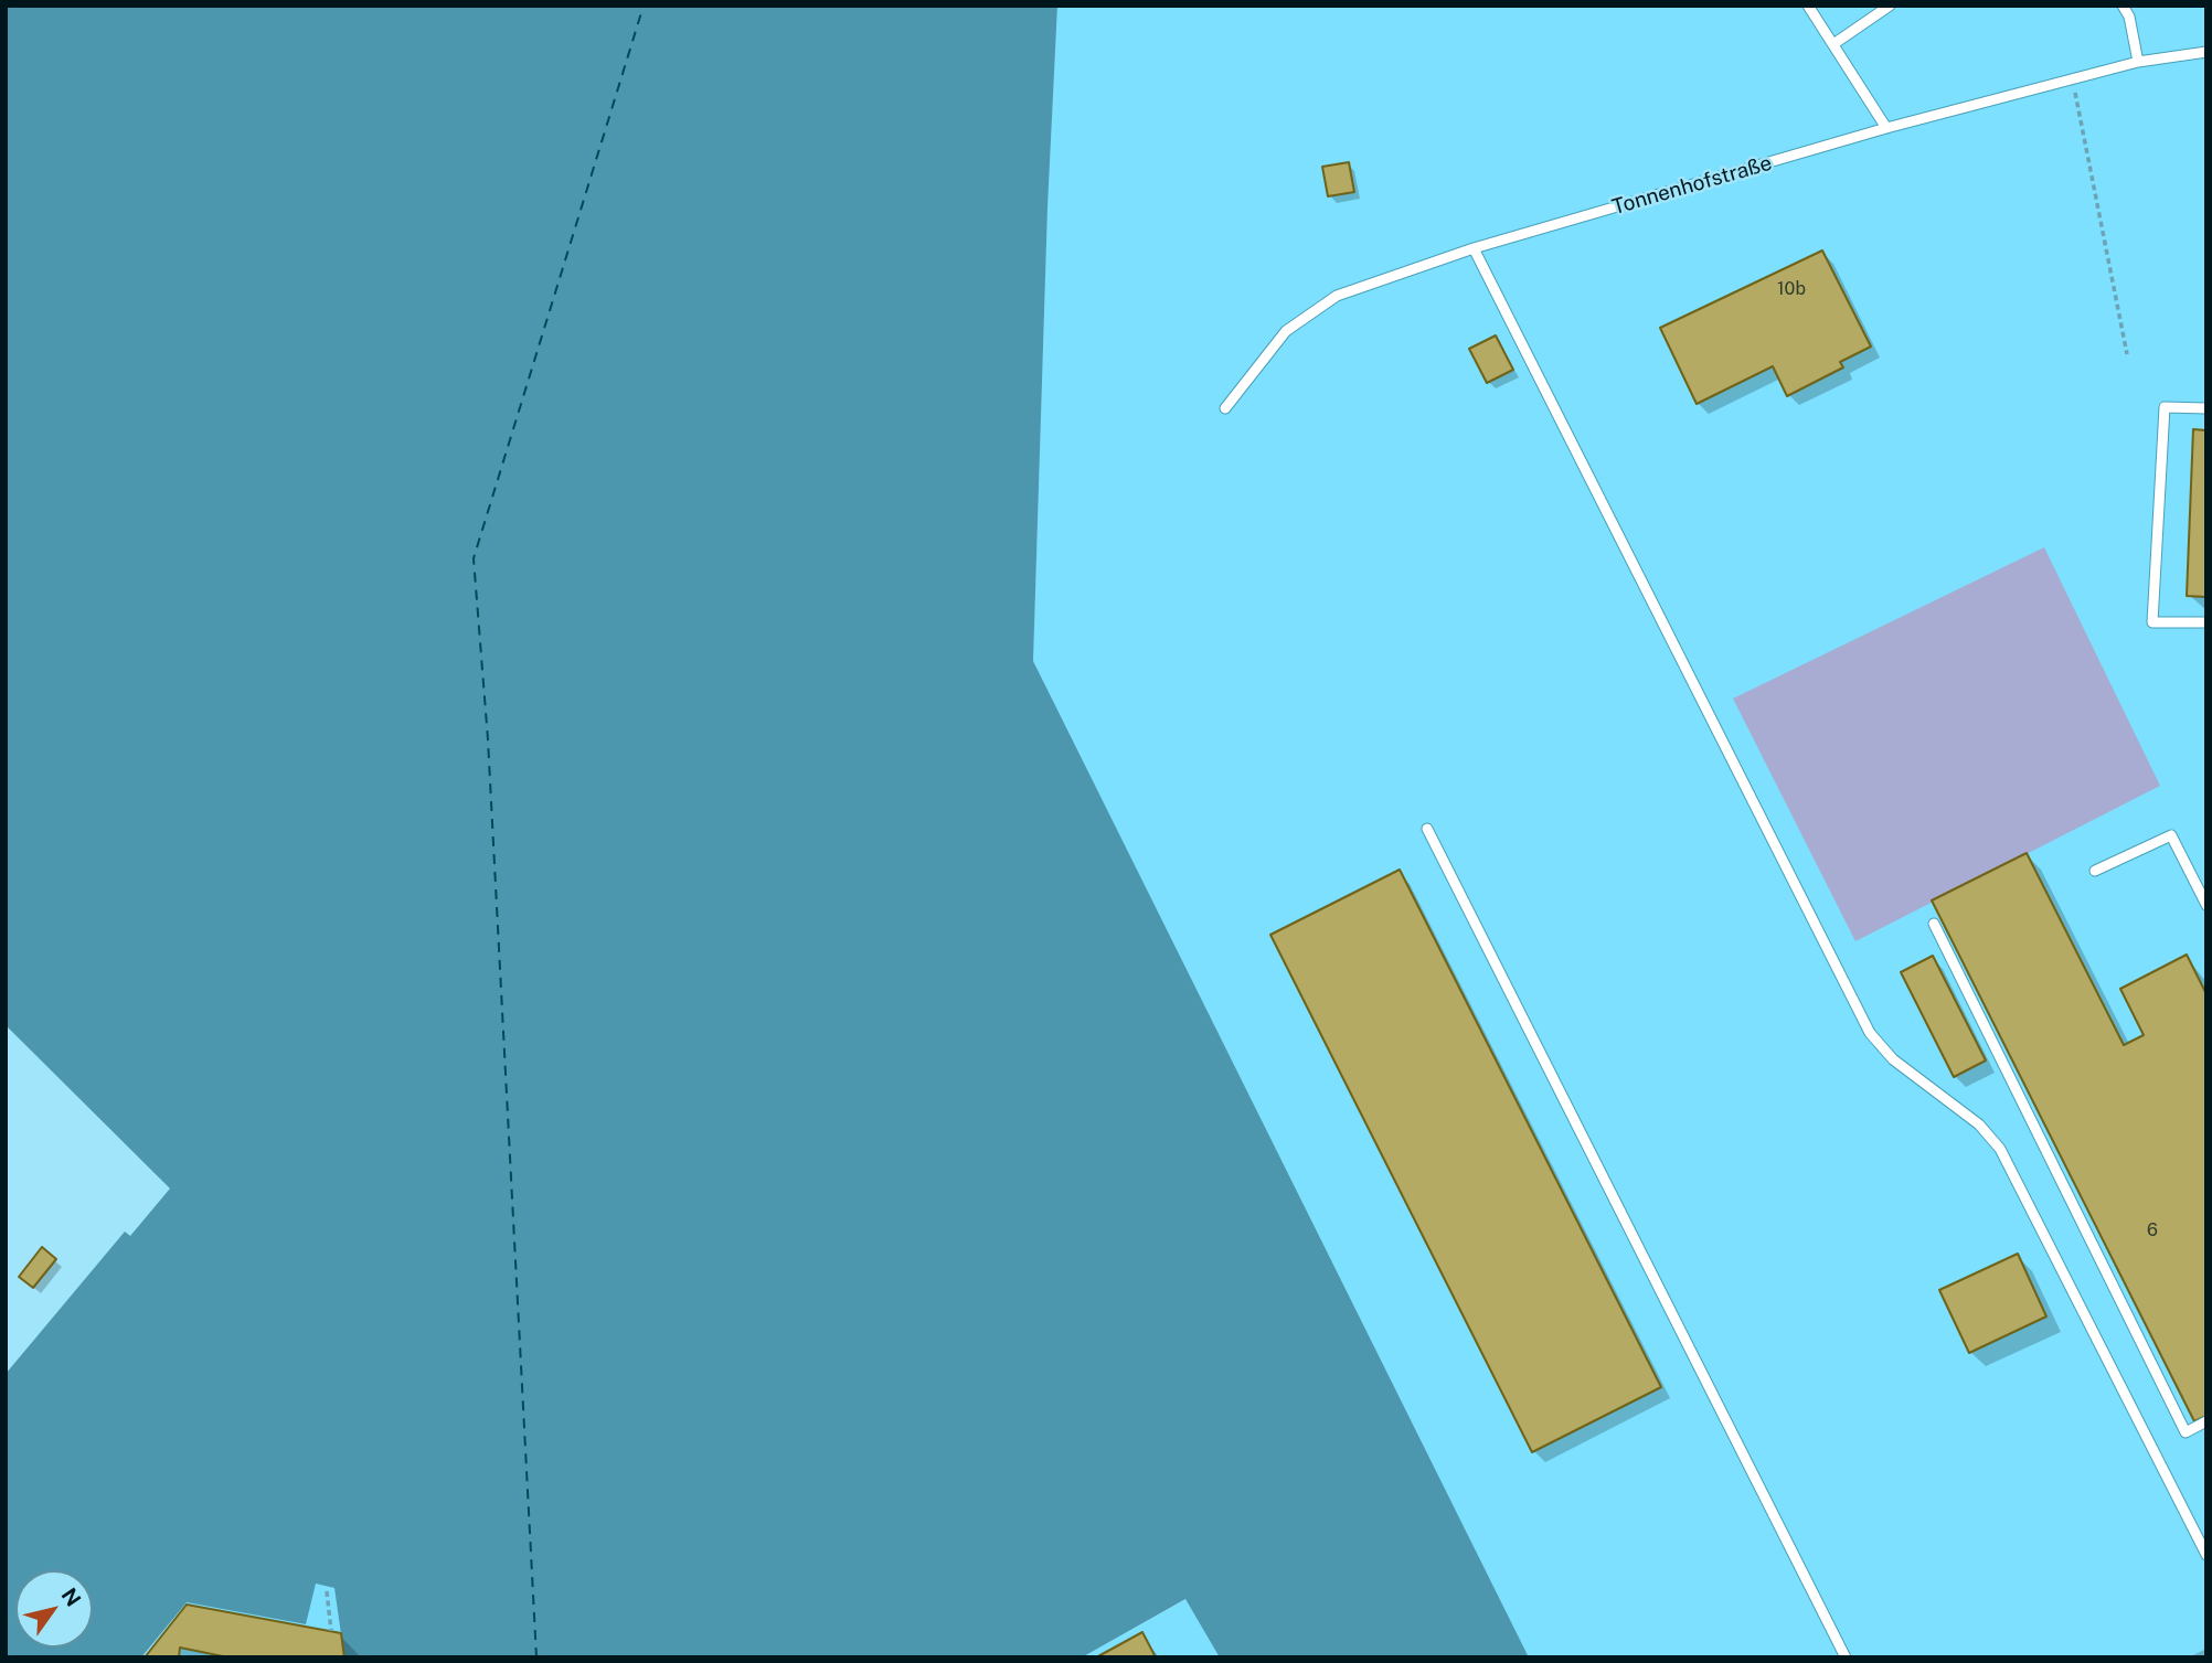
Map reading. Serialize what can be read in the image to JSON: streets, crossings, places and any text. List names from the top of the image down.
{
  "streets": {
    "lane": ["Tonnenhofstraße"]
  },
  "house_numbers": ["10b", "6"],
  "north": "top right"
}
